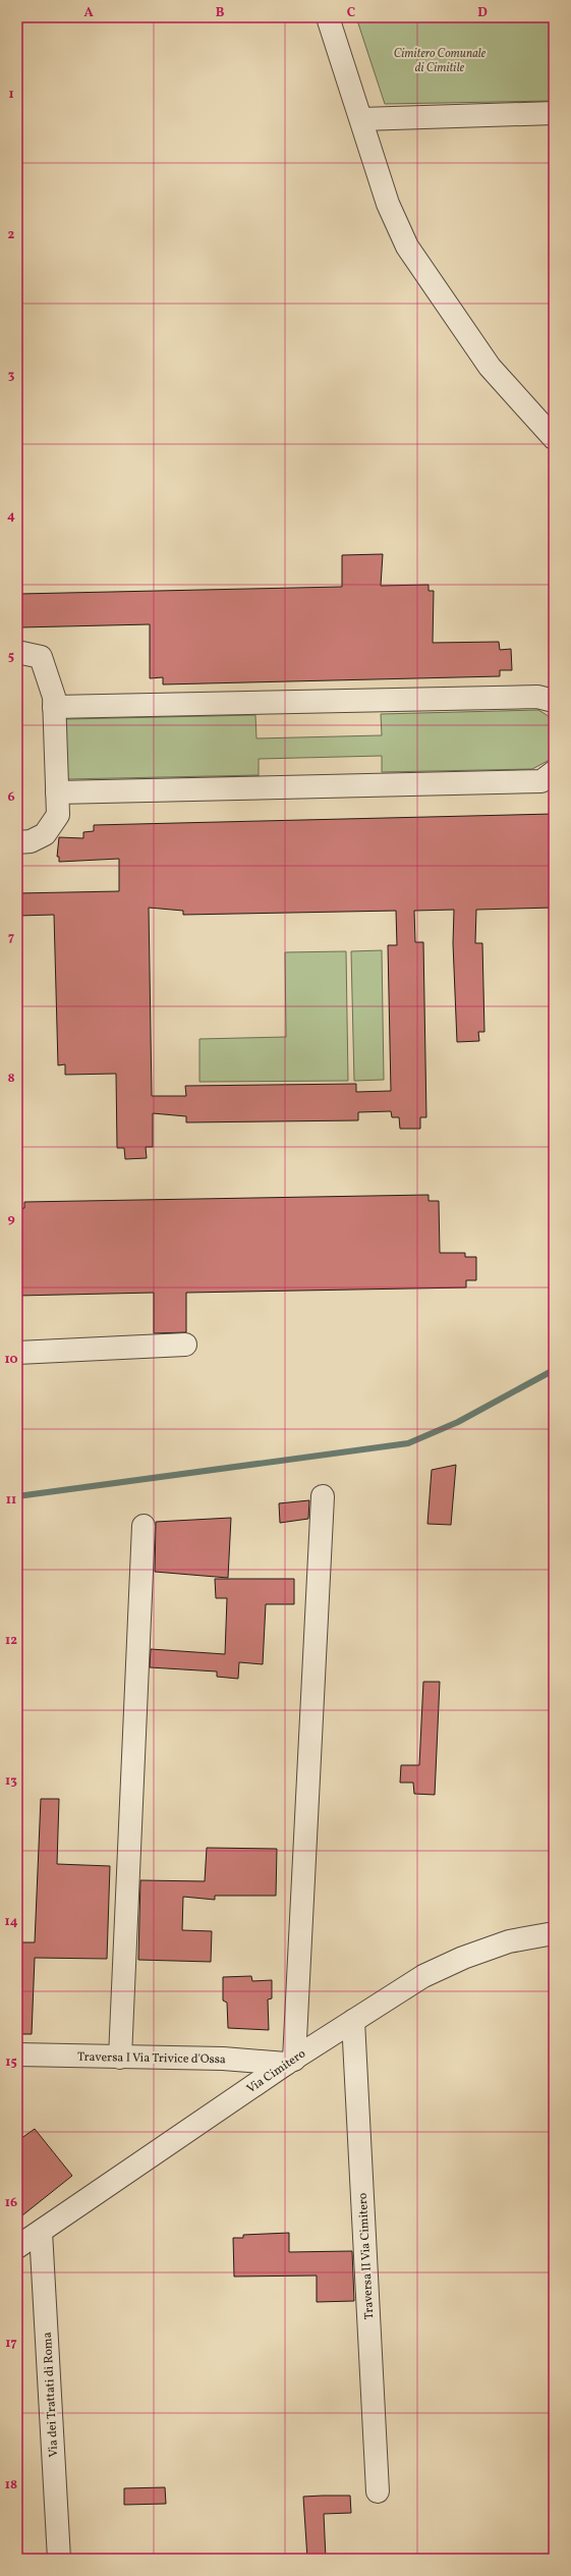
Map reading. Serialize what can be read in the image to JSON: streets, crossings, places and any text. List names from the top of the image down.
{
  "streets": {
    "street": [
      "Traversa I Via Trivice d'Ossa",
      "Via Cimitero",
      "Traversa II Via Cimitero",
      "Via dei Trattati di Roma"
    ]
  },
  "crossings": [
    ["Traversa I Via Trivice d'Ossa", "Via Cimitero"],
    ["Via Cimitero", "Traversa II Via Cimitero"],
    ["Via Cimitero", "Via dei Trattati di Roma"]
  ],
  "parks": ["Cimitero Comunale di Cimitile"],
  "grid": {
    "columns": [
      "A",
      "B",
      "C",
      "D"
    ],
    "rows": [
      "1",
      "2",
      "3",
      "4",
      "5",
      "6",
      "7",
      "8",
      "9",
      "10",
      "11",
      "12",
      "13",
      "14",
      "15",
      "16",
      "17",
      "18"
    ]
  }
}
